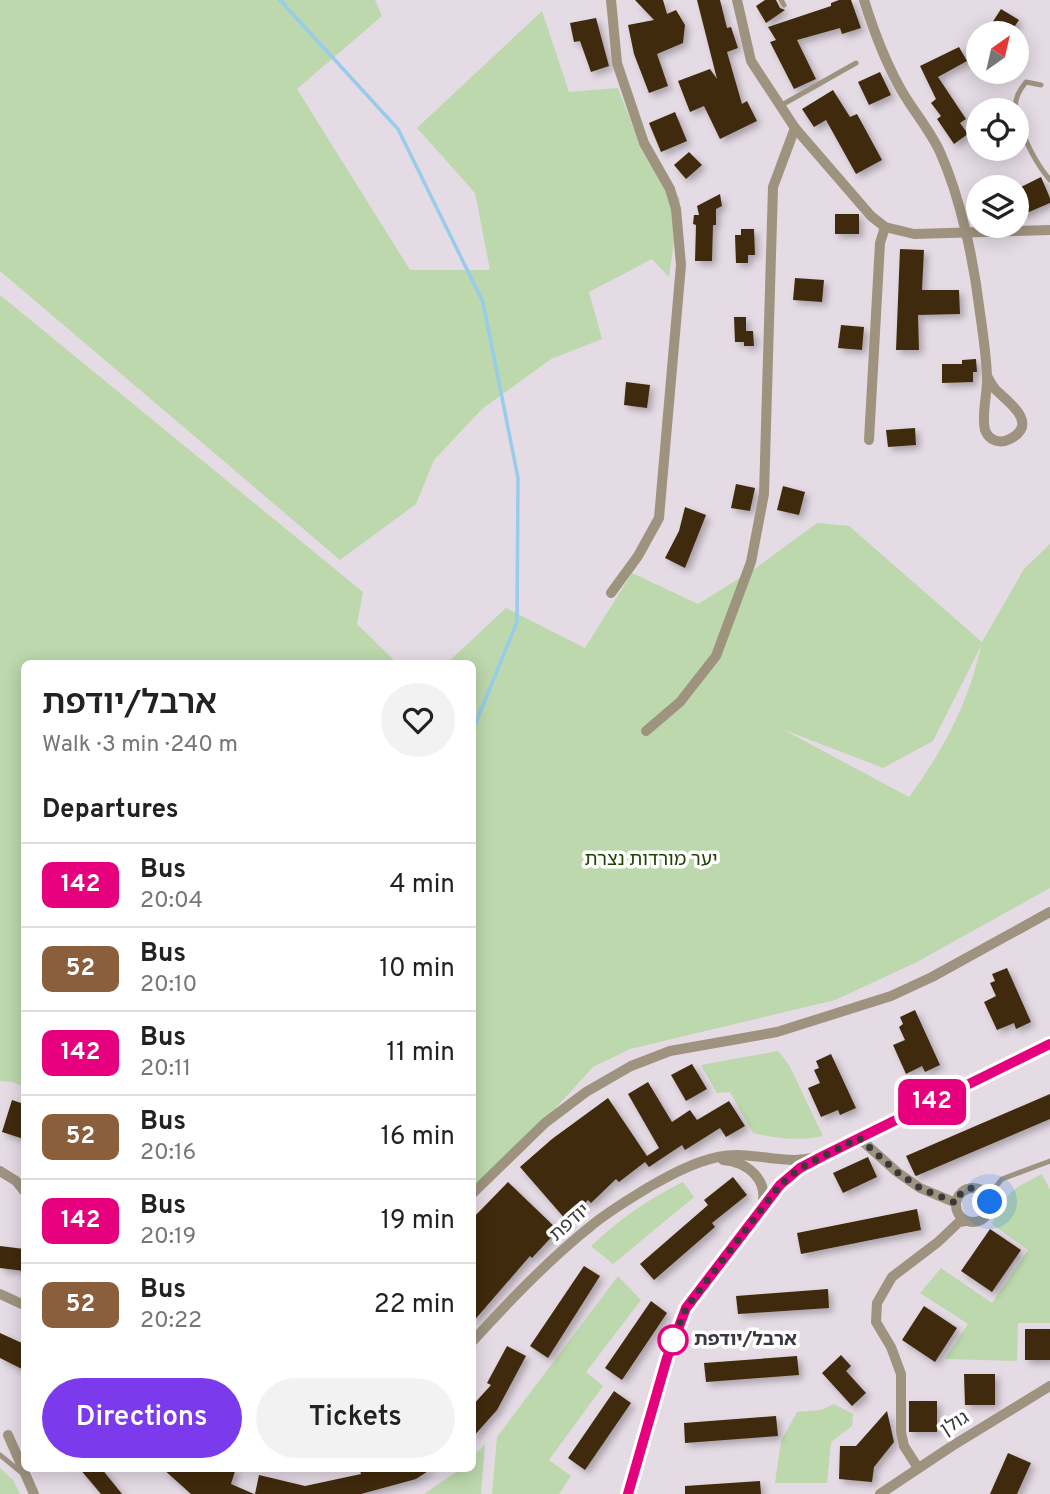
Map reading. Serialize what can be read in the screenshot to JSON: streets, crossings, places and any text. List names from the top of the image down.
{
  "streets": {
    "street": ["יודפת", "גולן"]
  },
  "parks": ["יער מורדות נצרת"],
  "places": ["ארבל/יודפת"],
  "lines": ["bus line 142"],
  "north": "top right",
  "page": {
    "on_map": "142",
    "heading": [
      ["ארבל/יודפת", "Walk · 3 min · 240 m"],
      "Departures"
    ],
    "list": [
      {
        "mark": "142",
        "name": "Bus",
        "note": "20:04",
        "value": "4 min"
      },
      {
        "mark": "52",
        "name": "Bus",
        "note": "20:10",
        "value": "10 min"
      },
      {
        "mark": "142",
        "name": "Bus",
        "note": "20:11",
        "value": "11 min"
      },
      {
        "mark": "52",
        "name": "Bus",
        "note": "20:16",
        "value": "16 min"
      },
      {
        "mark": "142",
        "name": "Bus",
        "note": "20:19",
        "value": "19 min"
      },
      {
        "mark": "52",
        "name": "Bus",
        "note": "20:22",
        "value": "22 min"
      }
    ],
    "buttons": ["Directions", "Tickets"]
  }
}
